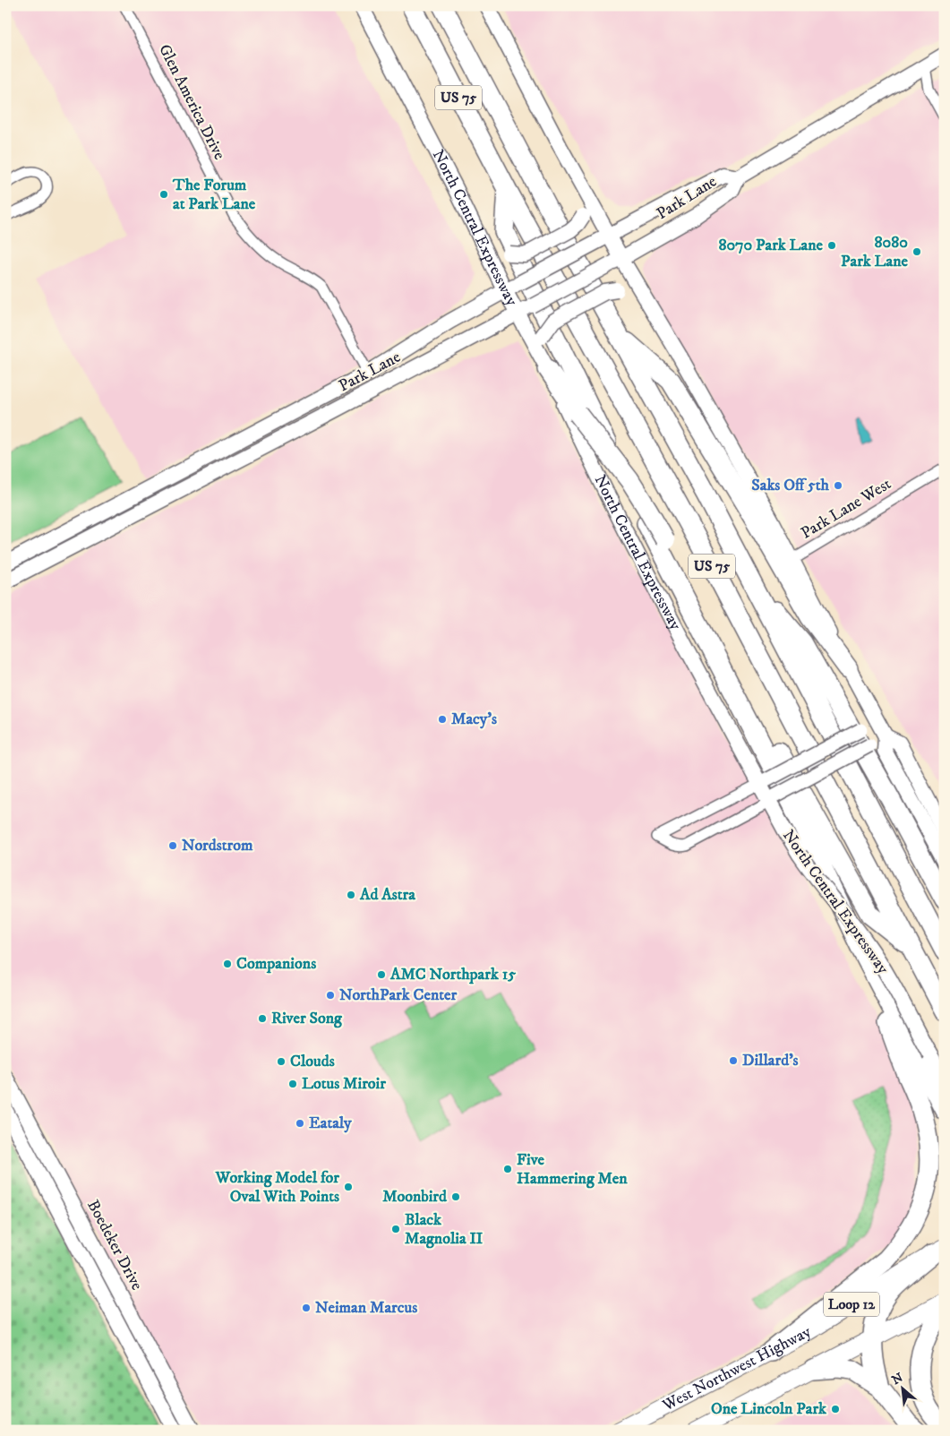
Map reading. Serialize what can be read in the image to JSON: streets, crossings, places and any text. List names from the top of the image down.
{
  "streets": {
    "highway": ["US 75"],
    "main road": [
      "Park Lane",
      "North Central Expressway",
      "Boedeker Drive",
      "Loop 12",
      "West Northwest Highway"
    ],
    "street": ["Glen America Drive", "Park Lane West"]
  },
  "crossings": [
    ["Glen America Drive", "Park Lane"],
    ["Park Lane", "North Central Expressway"]
  ],
  "places": [
    "The Forum at Park Lane",
    "8070 Park Lane",
    "8080 Park Lane",
    "Saks Off 5th",
    "Macy's",
    "Nordstrom",
    "Ad Astra",
    "Companions",
    "AMC Northpark 15",
    "NorthPark Center",
    "River Song",
    "Dillard's",
    "Clouds",
    "Lotus Miroir",
    "Eataly",
    "Five Hammering Men",
    "Working Model for Oval With Points",
    "Moonbird",
    "Black Magnolia II",
    "Neiman Marcus",
    "One Lincoln Park"
  ],
  "north": "top left"
}
